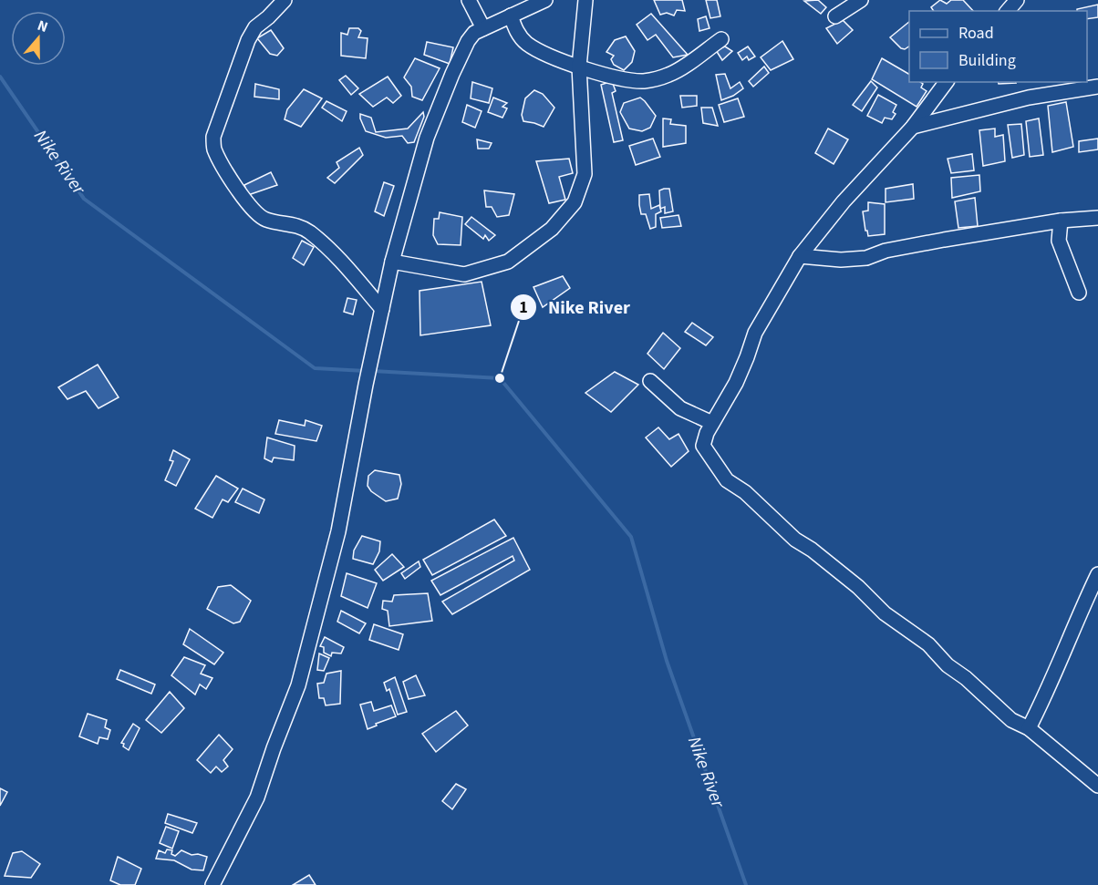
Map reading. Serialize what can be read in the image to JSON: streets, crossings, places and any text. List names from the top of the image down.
{
  "water": ["Nike River"],
  "places": ["Nike River"],
  "legend": ["Road", "Building"],
  "north": "top"
}
